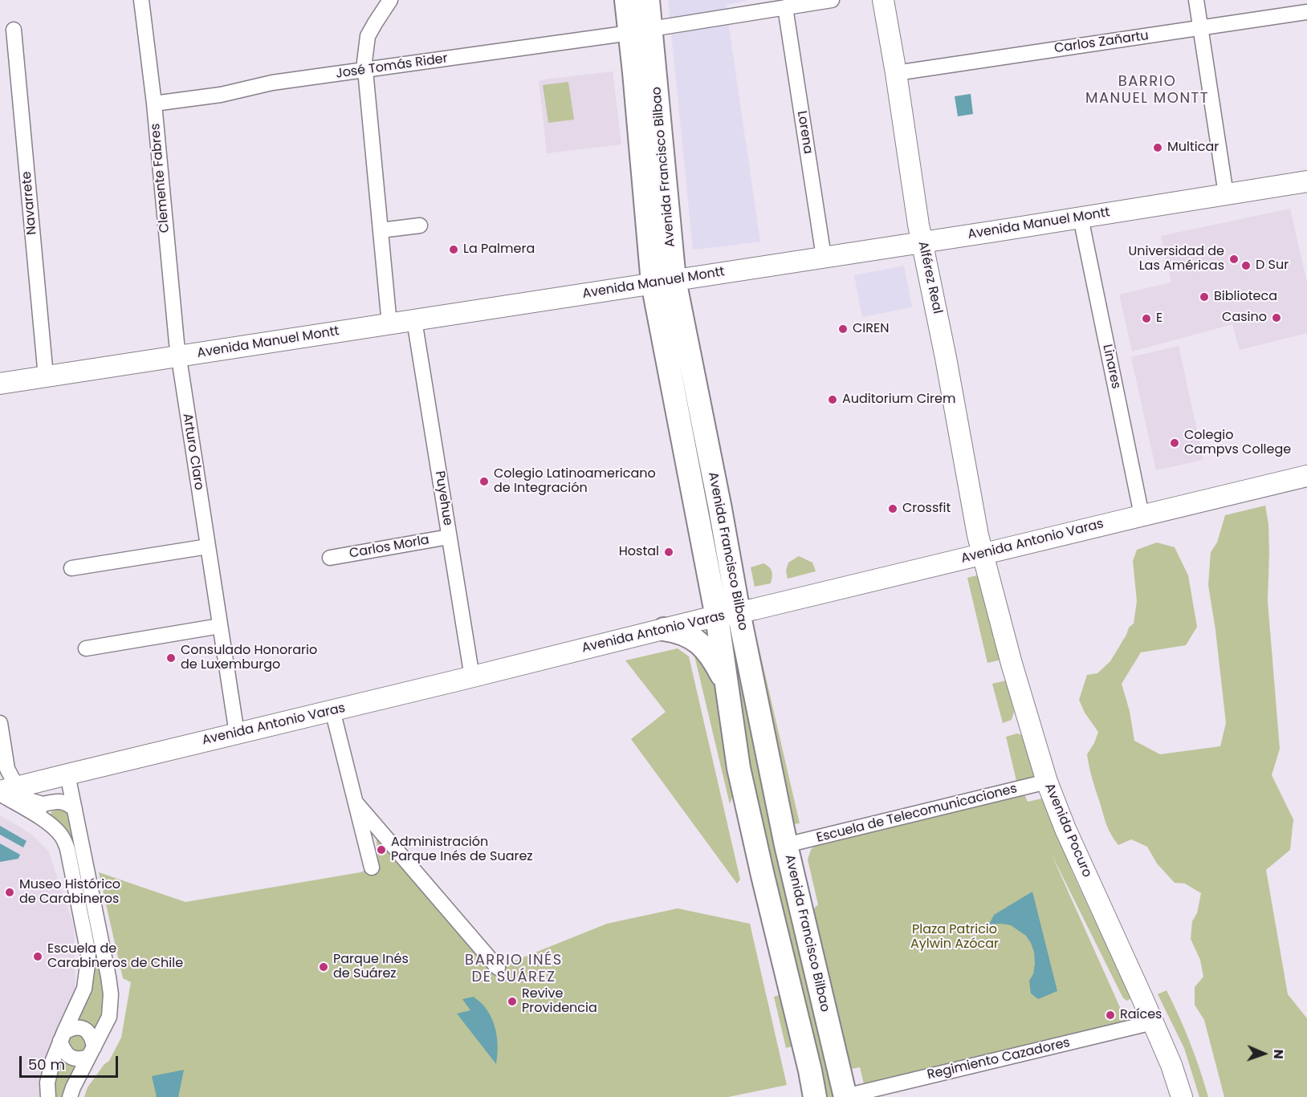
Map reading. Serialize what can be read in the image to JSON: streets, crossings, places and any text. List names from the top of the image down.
{
  "streets": {
    "main road": [
      "Avenida Francisco Bilbao",
      "Avenida Manuel Montt",
      "Alférez Real",
      "Avenida Antonio Varas",
      "Avenida Pocuro"
    ],
    "street": [
      "Carlos Zañartu",
      "José Tomás Rider",
      "Lorena",
      "Clemente Fabres",
      "Navarrete",
      "Linares",
      "Arturo Claro",
      "Puyehue",
      "Carlos Morla",
      "Escuela de Telecomunicaciones",
      "Regimiento Cazadores"
    ]
  },
  "crossings": [
    ["Carlos Zañartu", "Alférez Real"],
    ["José Tomás Rider", "Lorena"],
    ["José Tomás Rider", "Avenida Francisco Bilbao"],
    ["José Tomás Rider", "Clemente Fabres"],
    ["Lorena", "Avenida Manuel Montt"],
    ["Avenida Francisco Bilbao", "Avenida Manuel Montt"],
    ["Avenida Francisco Bilbao", "Avenida Antonio Varas"],
    ["Avenida Francisco Bilbao", "Escuela de Telecomunicaciones"],
    ["Avenida Francisco Bilbao", "Regimiento Cazadores"],
    ["Clemente Fabres", "Avenida Manuel Montt"],
    ["Clemente Fabres", "Arturo Claro"],
    ["Navarrete", "Avenida Manuel Montt"],
    ["Avenida Manuel Montt", "Alférez Real"],
    ["Avenida Manuel Montt", "Linares"],
    ["Avenida Manuel Montt", "Arturo Claro"],
    ["Avenida Manuel Montt", "Puyehue"],
    ["Alférez Real", "Avenida Antonio Varas"],
    ["Alférez Real", "Avenida Pocuro"],
    ["Linares", "Avenida Antonio Varas"],
    ["Arturo Claro", "Avenida Antonio Varas"],
    ["Puyehue", "Avenida Antonio Varas"],
    ["Puyehue", "Carlos Morla"],
    ["Avenida Antonio Varas", "Avenida Pocuro"],
    ["Escuela de Telecomunicaciones", "Avenida Pocuro"],
    ["Avenida Pocuro", "Regimiento Cazadores"]
  ],
  "districts": ["BARRIO MANUEL MONTT", "BARRIO INÉS DE SUÁREZ"],
  "parks": ["Plaza Patricio Aylwin Azócar"],
  "places": [
    "Multicar",
    "La Palmera",
    "Universidad de Las Américas",
    "D Sur",
    "Biblioteca",
    "Casino",
    "E",
    "CIREN",
    "Auditorium Cirem",
    "Colegio Campvs College",
    "Colegio Latinoamericano de Integración",
    "Crossfit",
    "Hostal",
    "Consulado Honorario de Luxemburgo",
    "Administración Parque Inés de Suarez",
    "Museo Histórico de Carabineros",
    "Escuela de Carabineros de Chile",
    "Parque Inés de Suárez",
    "Revive Providencia",
    "Raíces"
  ],
  "scale_bar": "50 m",
  "north": "right"
}
